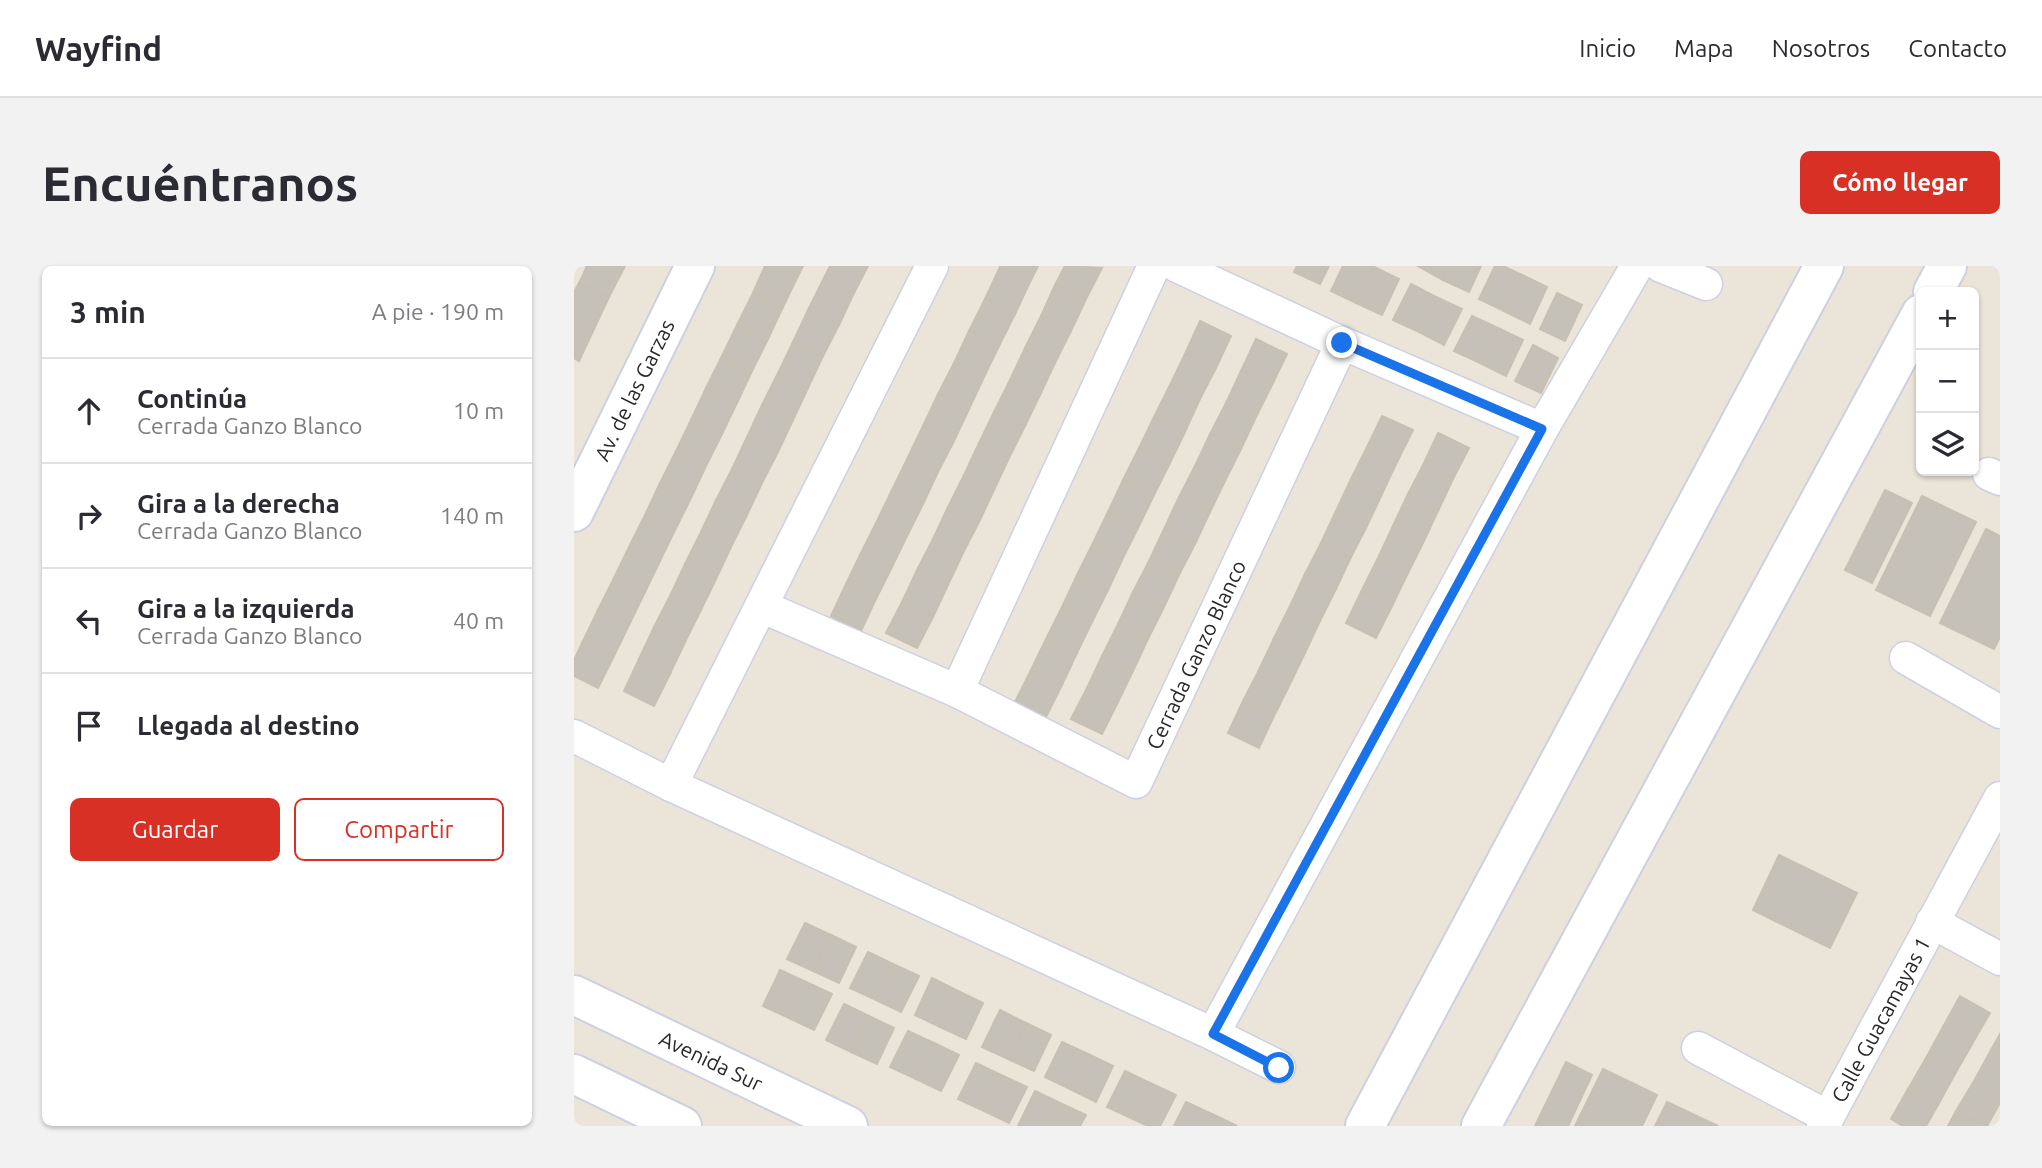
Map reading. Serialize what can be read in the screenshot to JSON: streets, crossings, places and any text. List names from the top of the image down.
{
  "streets": {
    "main road": ["Av. de las Garzas", "Avenida Sur"],
    "street": ["Cerrada Ganzo Blanco", "Calle Guacamayas 1"]
  },
  "page": {
    "header": "Wayfind",
    "nav": [
      "Inicio",
      "Mapa",
      "Nosotros",
      "Contacto"
    ],
    "buttons": [
      "Cómo llegar",
      ["Guardar", "Compartir"]
    ],
    "title": "Encuéntranos",
    "heading": ["3 min", "A pie · 190 m"],
    "map_buttons": ["+", "−"],
    "list": [
      ["Continúa", "Cerrada Ganzo Blanco", "10 m"],
      ["Gira a la derecha", "Cerrada Ganzo Blanco", "140 m"],
      ["Gira a la izquierda", "Cerrada Ganzo Blanco", "40 m"],
      "Llegada al destino"
    ]
  }
}
